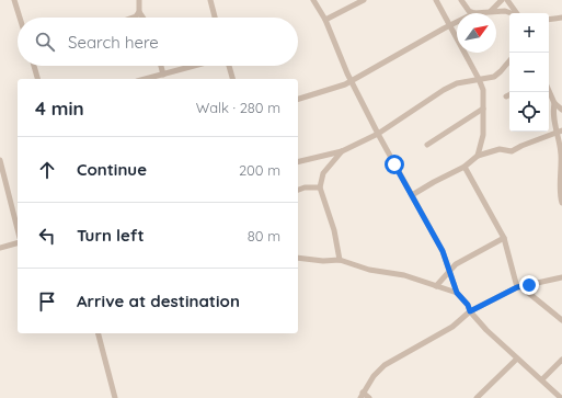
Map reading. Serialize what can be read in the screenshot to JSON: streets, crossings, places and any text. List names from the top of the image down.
{
  "north": "top right",
  "page": {
    "map_buttons": ["+", "−"],
    "search": "Search here",
    "heading": ["4 min", "Walk · 280 m"],
    "list": [
      ["Continue", "200 m"],
      ["Turn left", "80 m"],
      "Arrive at destination"
    ]
  }
}
